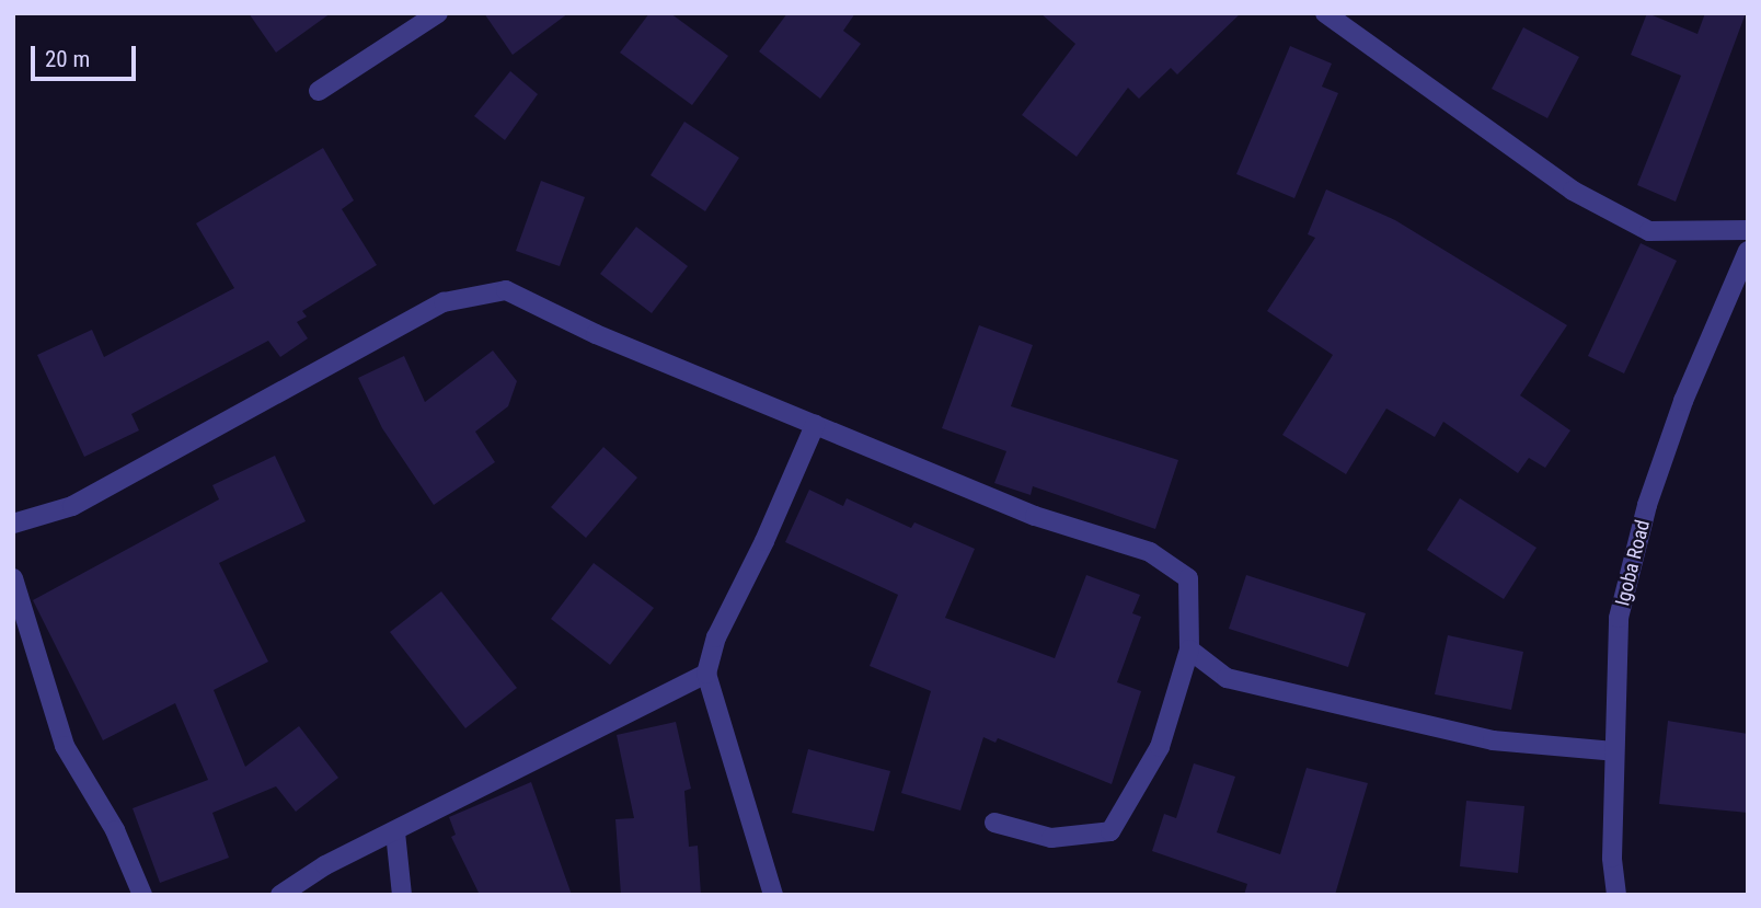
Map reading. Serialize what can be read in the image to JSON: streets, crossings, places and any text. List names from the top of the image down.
{
  "streets": {
    "street": ["Igoba Road"]
  },
  "scale_bar": "20 m"
}
